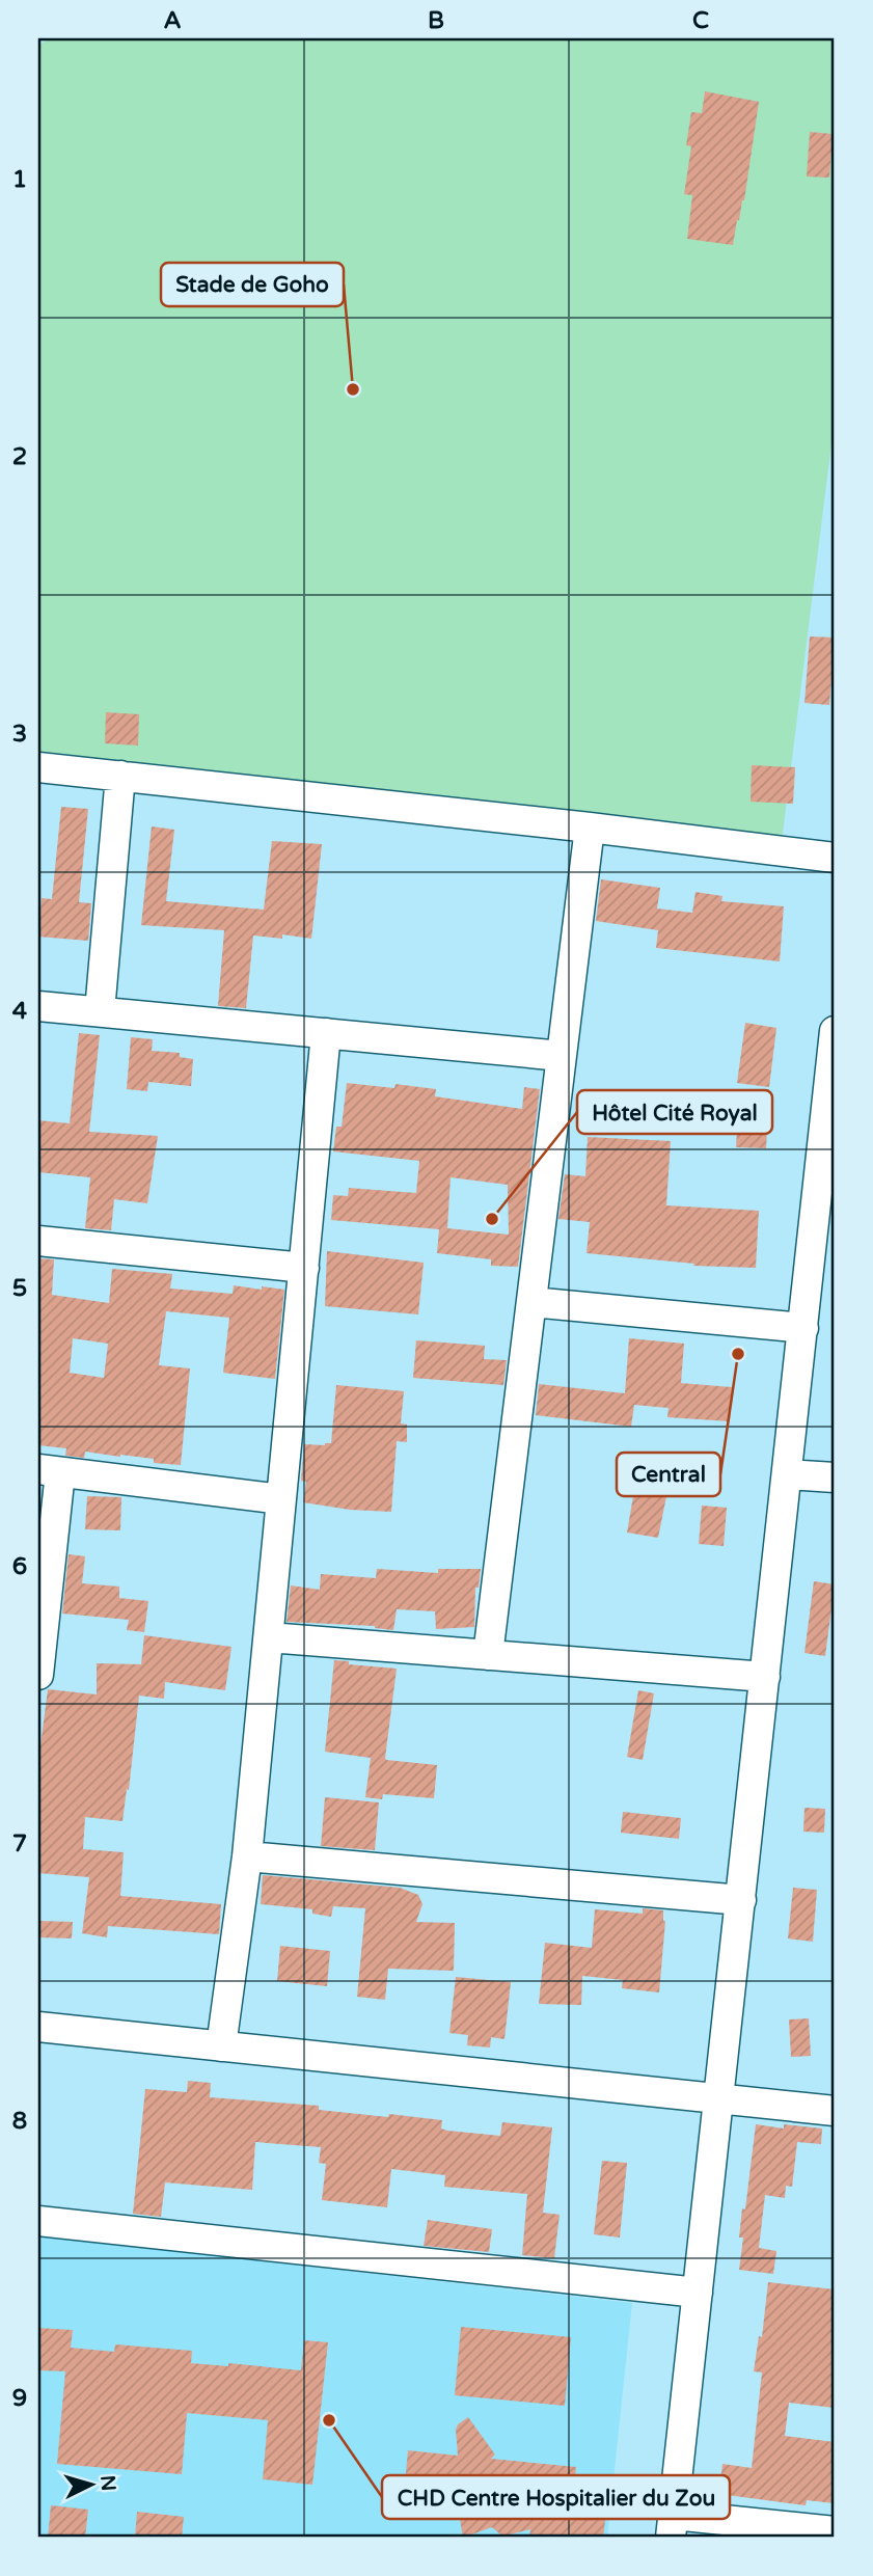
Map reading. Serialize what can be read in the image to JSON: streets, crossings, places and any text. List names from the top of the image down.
{
  "places": [
    "Stade de Goho",
    "Hôtel Cité Royal",
    "Central",
    "CHD Centre Hospitalier du Zou"
  ],
  "north": "right",
  "grid": {
    "columns": ["A", "B", "C"],
    "rows": [
      "1",
      "2",
      "3",
      "4",
      "5",
      "6",
      "7",
      "8",
      "9"
    ]
  }
}
